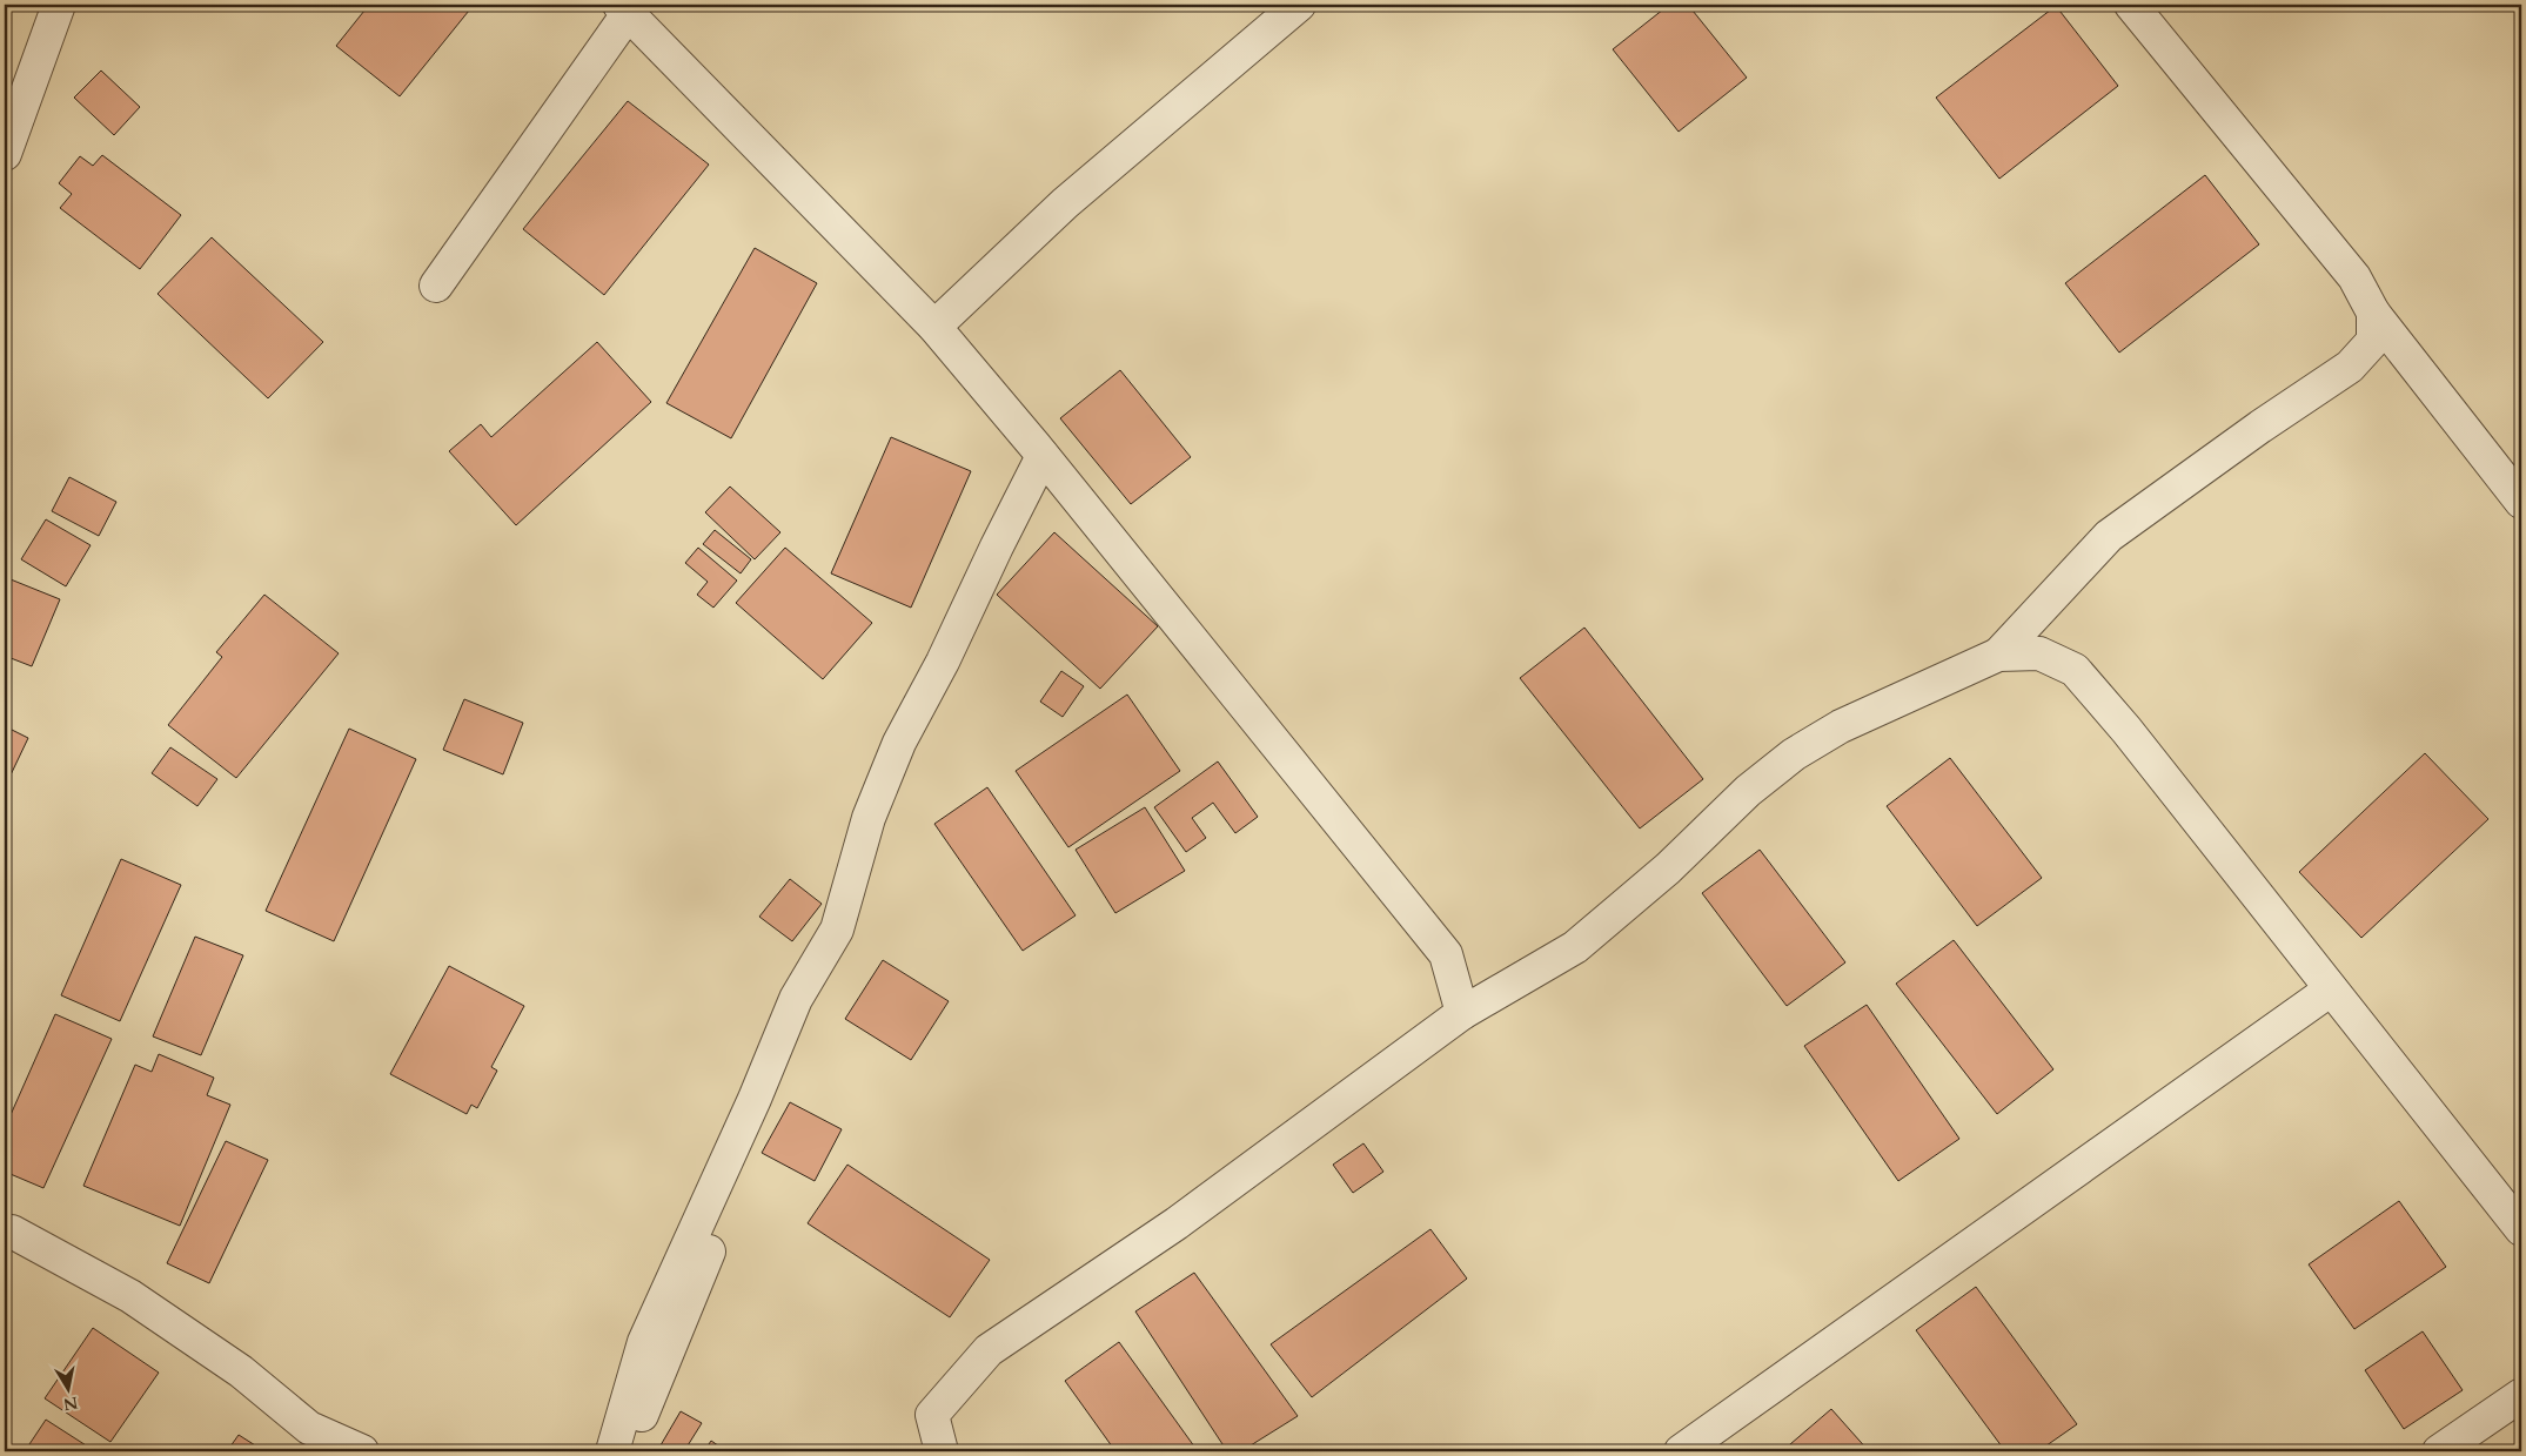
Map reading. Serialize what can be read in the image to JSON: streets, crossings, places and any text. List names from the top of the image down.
{
  "north": "bottom"
}
